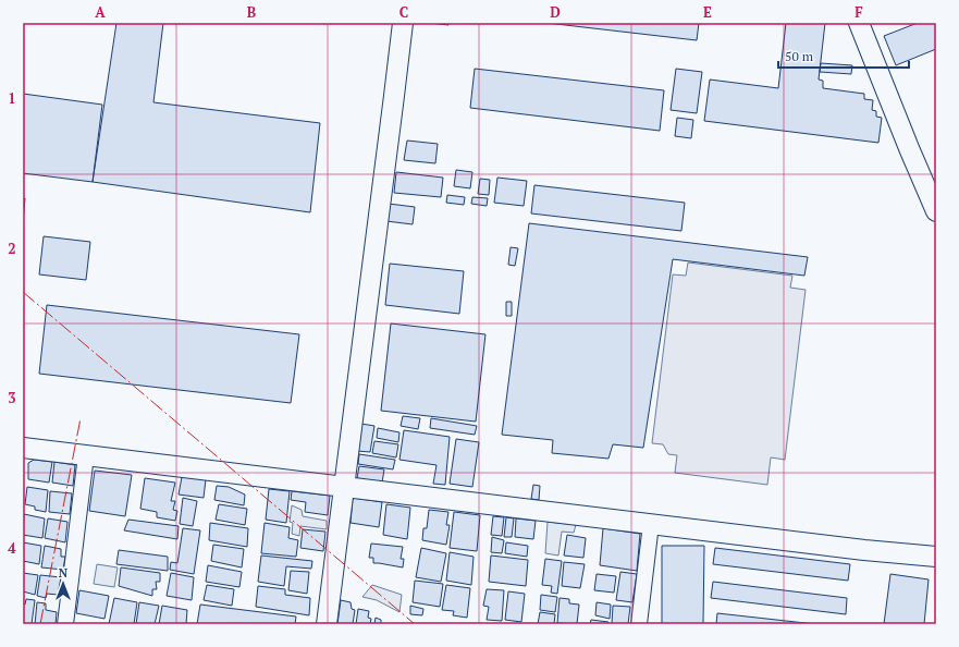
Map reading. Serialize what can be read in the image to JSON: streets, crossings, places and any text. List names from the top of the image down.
{
  "scale_bar": "50 m",
  "north": "top",
  "grid": {
    "columns": [
      "A",
      "B",
      "C",
      "D",
      "E",
      "F"
    ],
    "rows": [
      "1",
      "2",
      "3",
      "4"
    ]
  }
}
